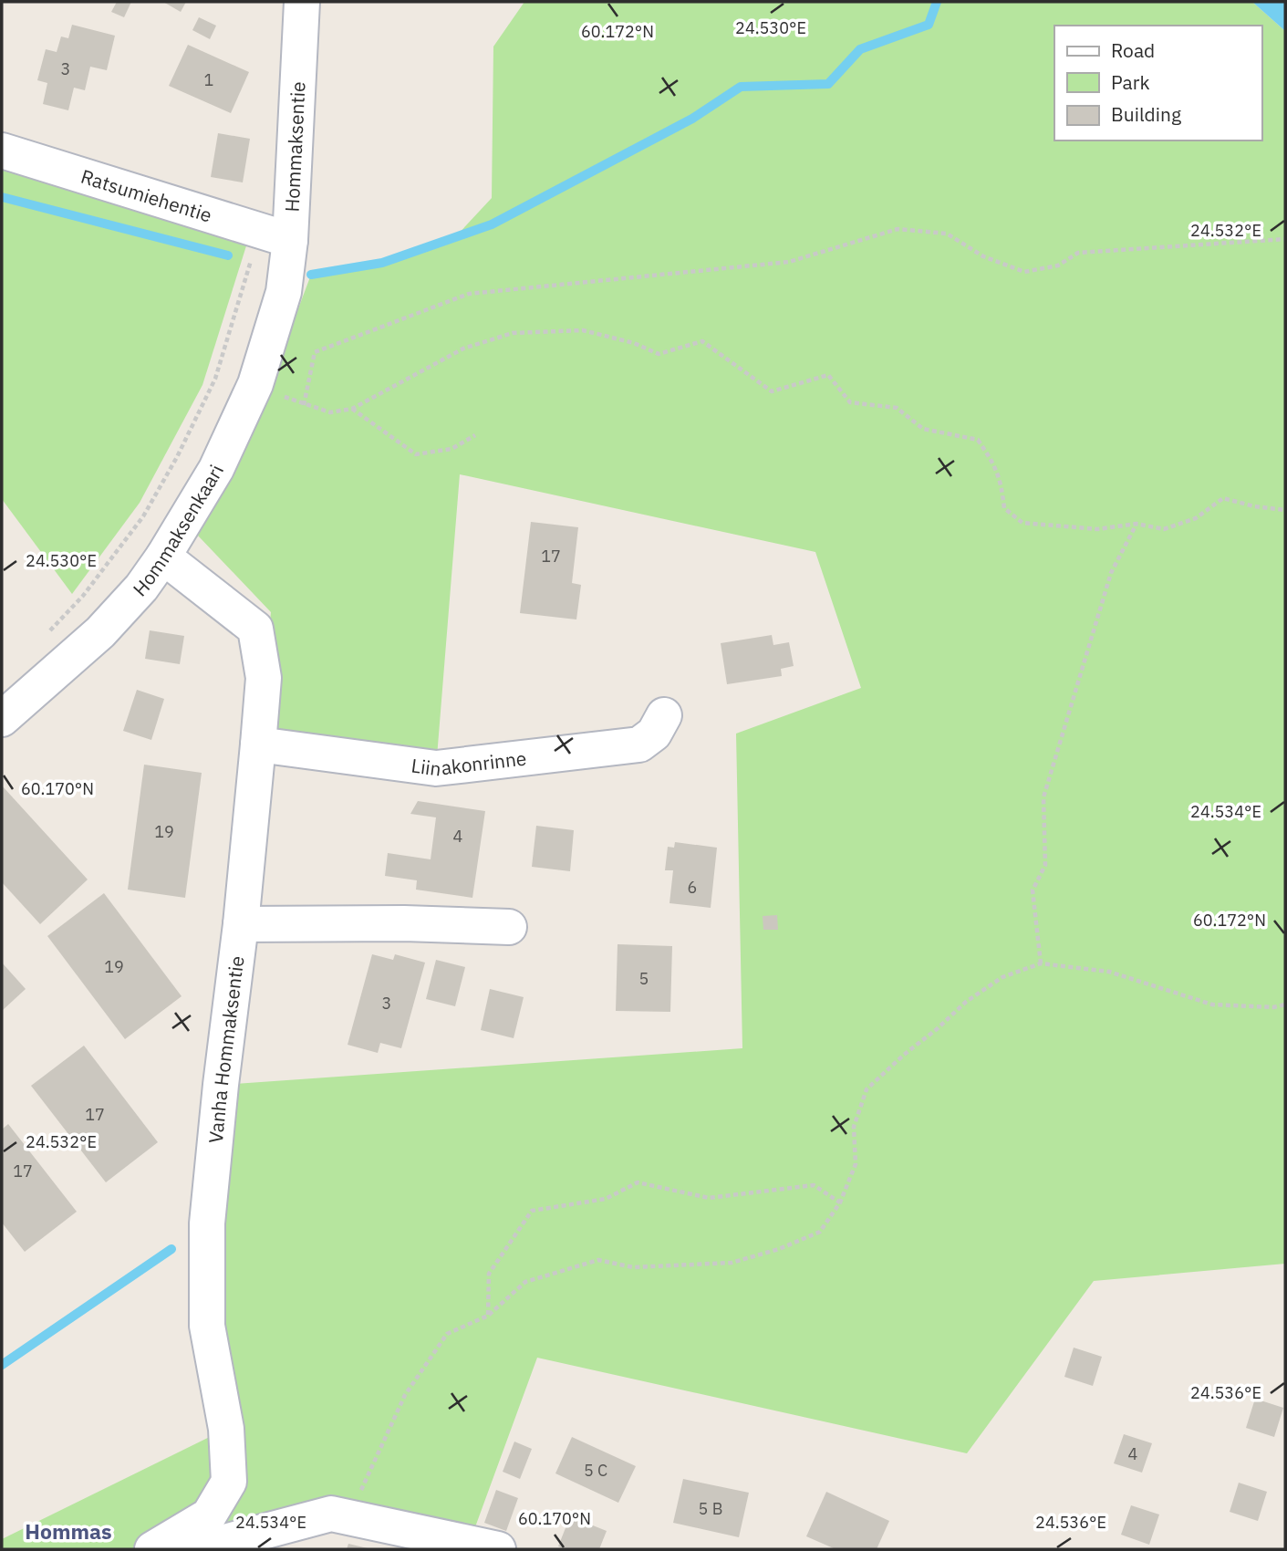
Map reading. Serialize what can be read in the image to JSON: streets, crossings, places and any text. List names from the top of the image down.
{
  "streets": {
    "street": [
      "Hommaksentie",
      "Ratsumiehentie",
      "Hommaksenkaari",
      "Liinakonrinne",
      "Vanha Hommaksentie"
    ]
  },
  "crossings": [
    ["Hommaksentie", "Ratsumiehentie"],
    ["Hommaksentie", "Hommaksenkaari"],
    ["Hommaksenkaari", "Vanha Hommaksentie"],
    ["Liinakonrinne", "Vanha Hommaksentie"]
  ],
  "districts": ["Hommas"],
  "house_numbers": [
    "3",
    "1",
    "17",
    "19",
    "4",
    "6",
    "19",
    "5",
    "3",
    "17",
    "17",
    "4",
    "5 C",
    "5 B"
  ],
  "legend": ["Road", "Park", "Building"],
  "coordinates": [
    "24.530°E",
    "60.172°N",
    "24.532°E",
    "60.170°N",
    "24.534°E",
    "24.536°E"
  ]
}
